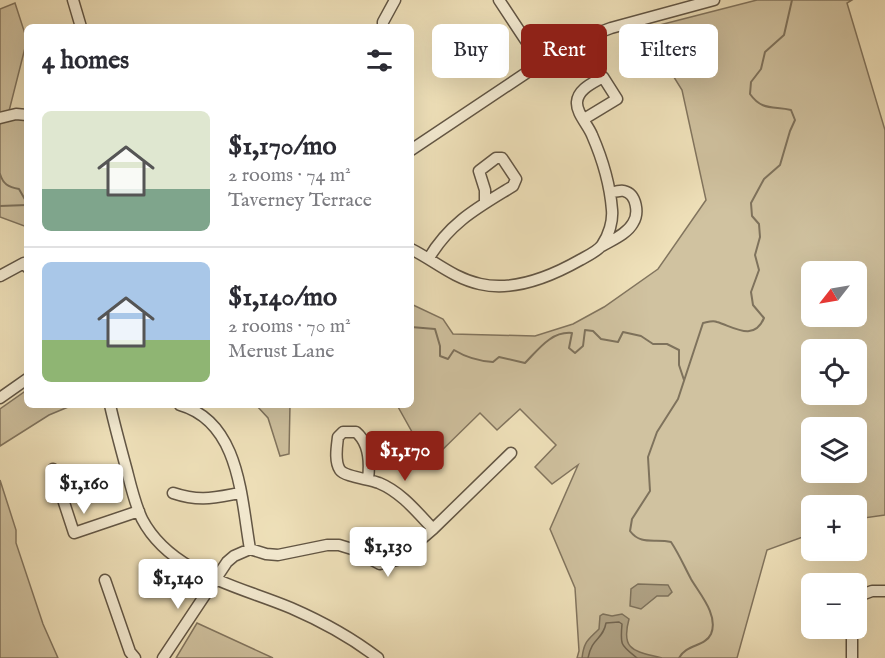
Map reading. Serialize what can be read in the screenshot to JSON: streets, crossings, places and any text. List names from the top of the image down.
{
  "north": "bottom left",
  "page": {
    "chip": ["Buy", "Rent", "Filters"],
    "heading": "4 homes",
    "list": [
      {
        "name": "$1,170/mo",
        "note": "2 rooms · 74 m² · Taverney Terrace"
      },
      {
        "name": "$1,140/mo",
        "note": "2 rooms · 70 m² · Merust Lane"
      }
    ],
    "map_buttons": ["+", "−"],
    "price": [
      "$1,170",
      "$1,160",
      "$1,130",
      "$1,140"
    ]
  }
}
